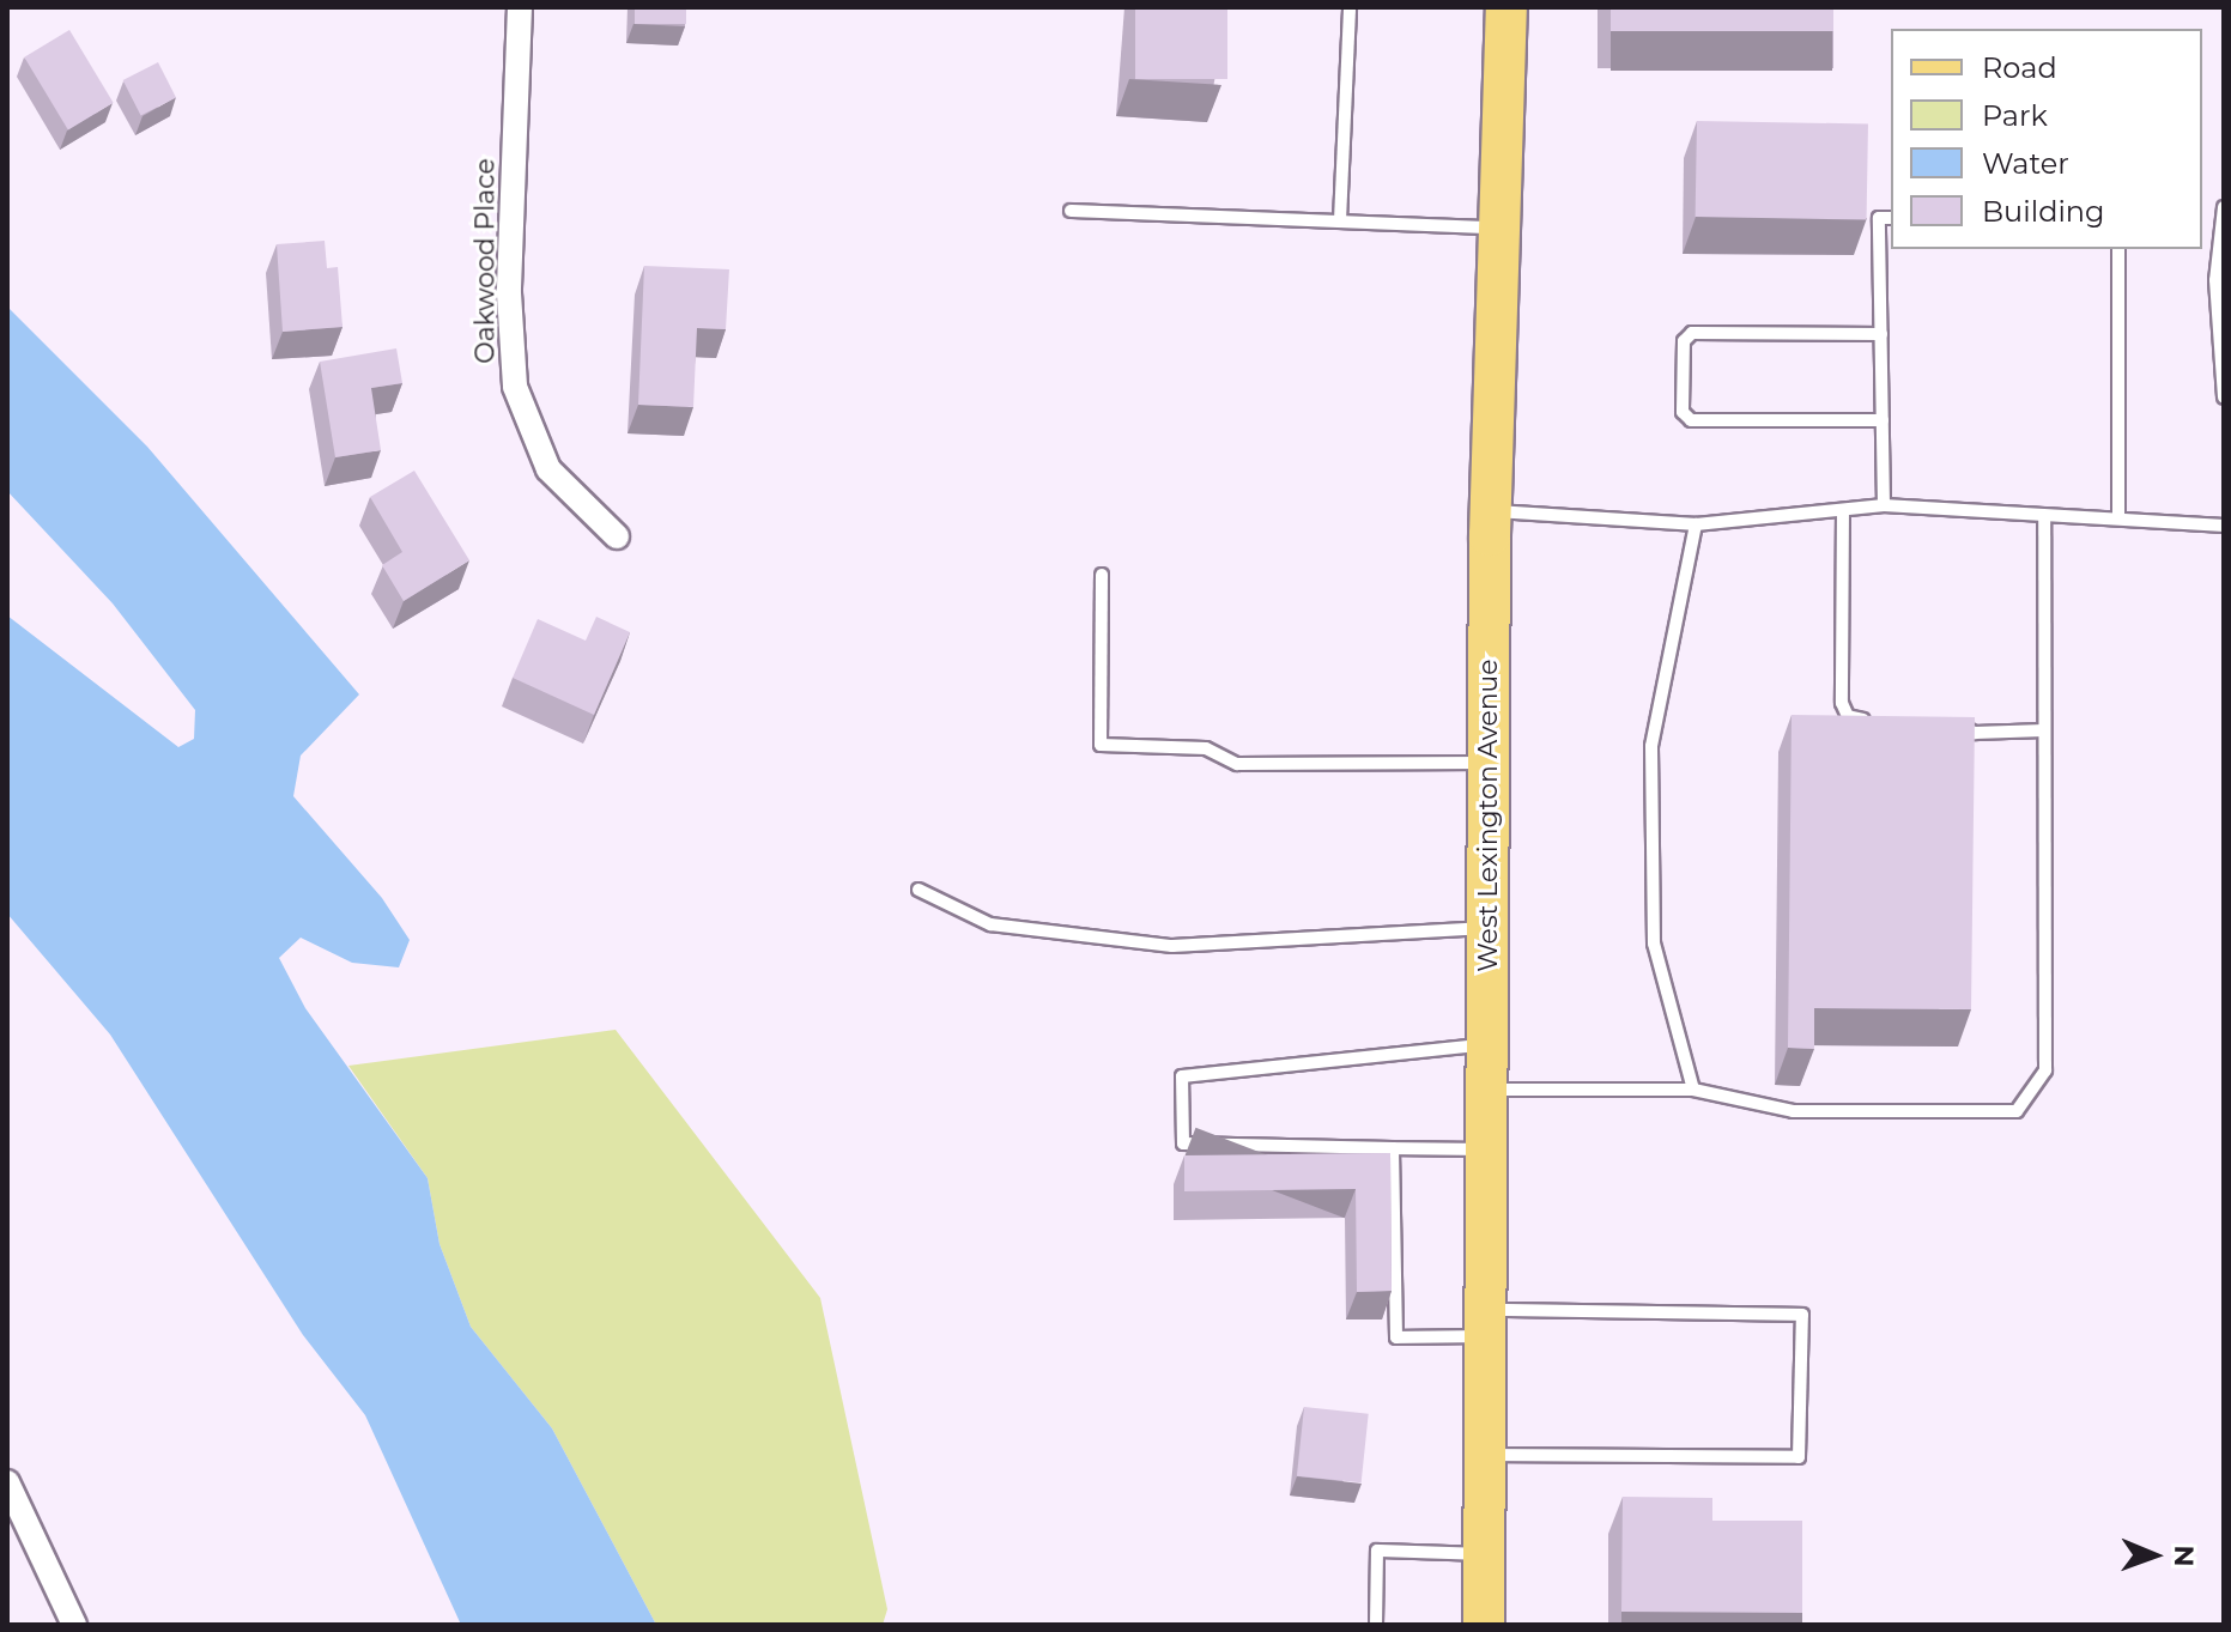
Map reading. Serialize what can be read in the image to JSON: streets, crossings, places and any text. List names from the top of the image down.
{
  "streets": {
    "main road": ["West Lexington Avenue"],
    "street": ["Oakwood Place"]
  },
  "legend": [
    "Road",
    "Park",
    "Water",
    "Building"
  ],
  "north": "right"
}
